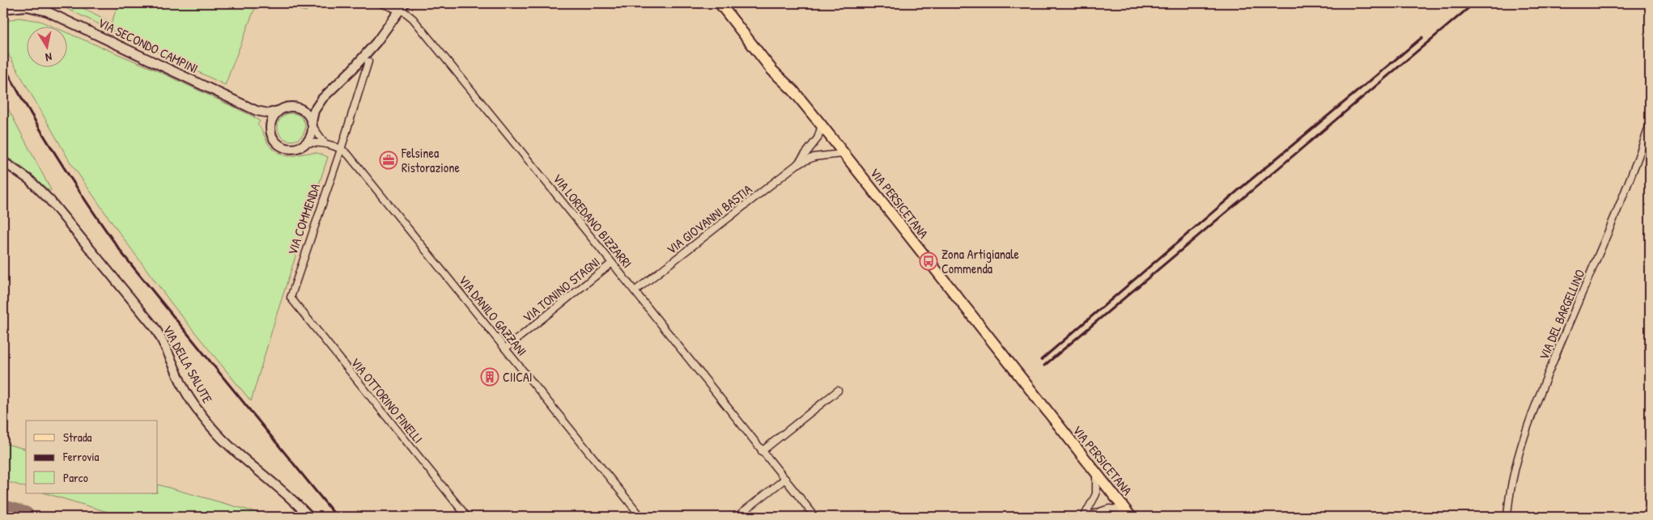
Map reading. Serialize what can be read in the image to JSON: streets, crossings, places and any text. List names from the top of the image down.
{
  "streets": {
    "main road": ["VIA PERSICETANA"],
    "street": [
      "VIA SECONDO CAMPINI",
      "VIA COMMENDA",
      "VIA GIOVANNI BASTIA",
      "VIA LOREDANO BIZZARRI",
      "VIA TONINO STAGNI",
      "VIA DEL BARGELLINO",
      "VIA DANILO GAZZANI",
      "VIA DELLA SALUTE",
      "VIA OTTORINO FINELLI"
    ]
  },
  "crossings": [
    ["VIA PERSICETANA", "VIA GIOVANNI BASTIA"],
    ["VIA COMMENDA", "VIA DANILO GAZZANI"],
    ["VIA COMMENDA", "VIA OTTORINO FINELLI"],
    ["VIA GIOVANNI BASTIA", "VIA LOREDANO BIZZARRI"],
    ["VIA LOREDANO BIZZARRI", "VIA TONINO STAGNI"],
    ["VIA TONINO STAGNI", "VIA DANILO GAZZANI"]
  ],
  "places": {
    "office": ["Felsinea Ristorazione"],
    "bus stop": ["Zona Artigianale Commenda"],
    "building": ["CIICAI"]
  },
  "legend": ["Strada", "Ferrovia", "Parco"],
  "north": "bottom"
}
